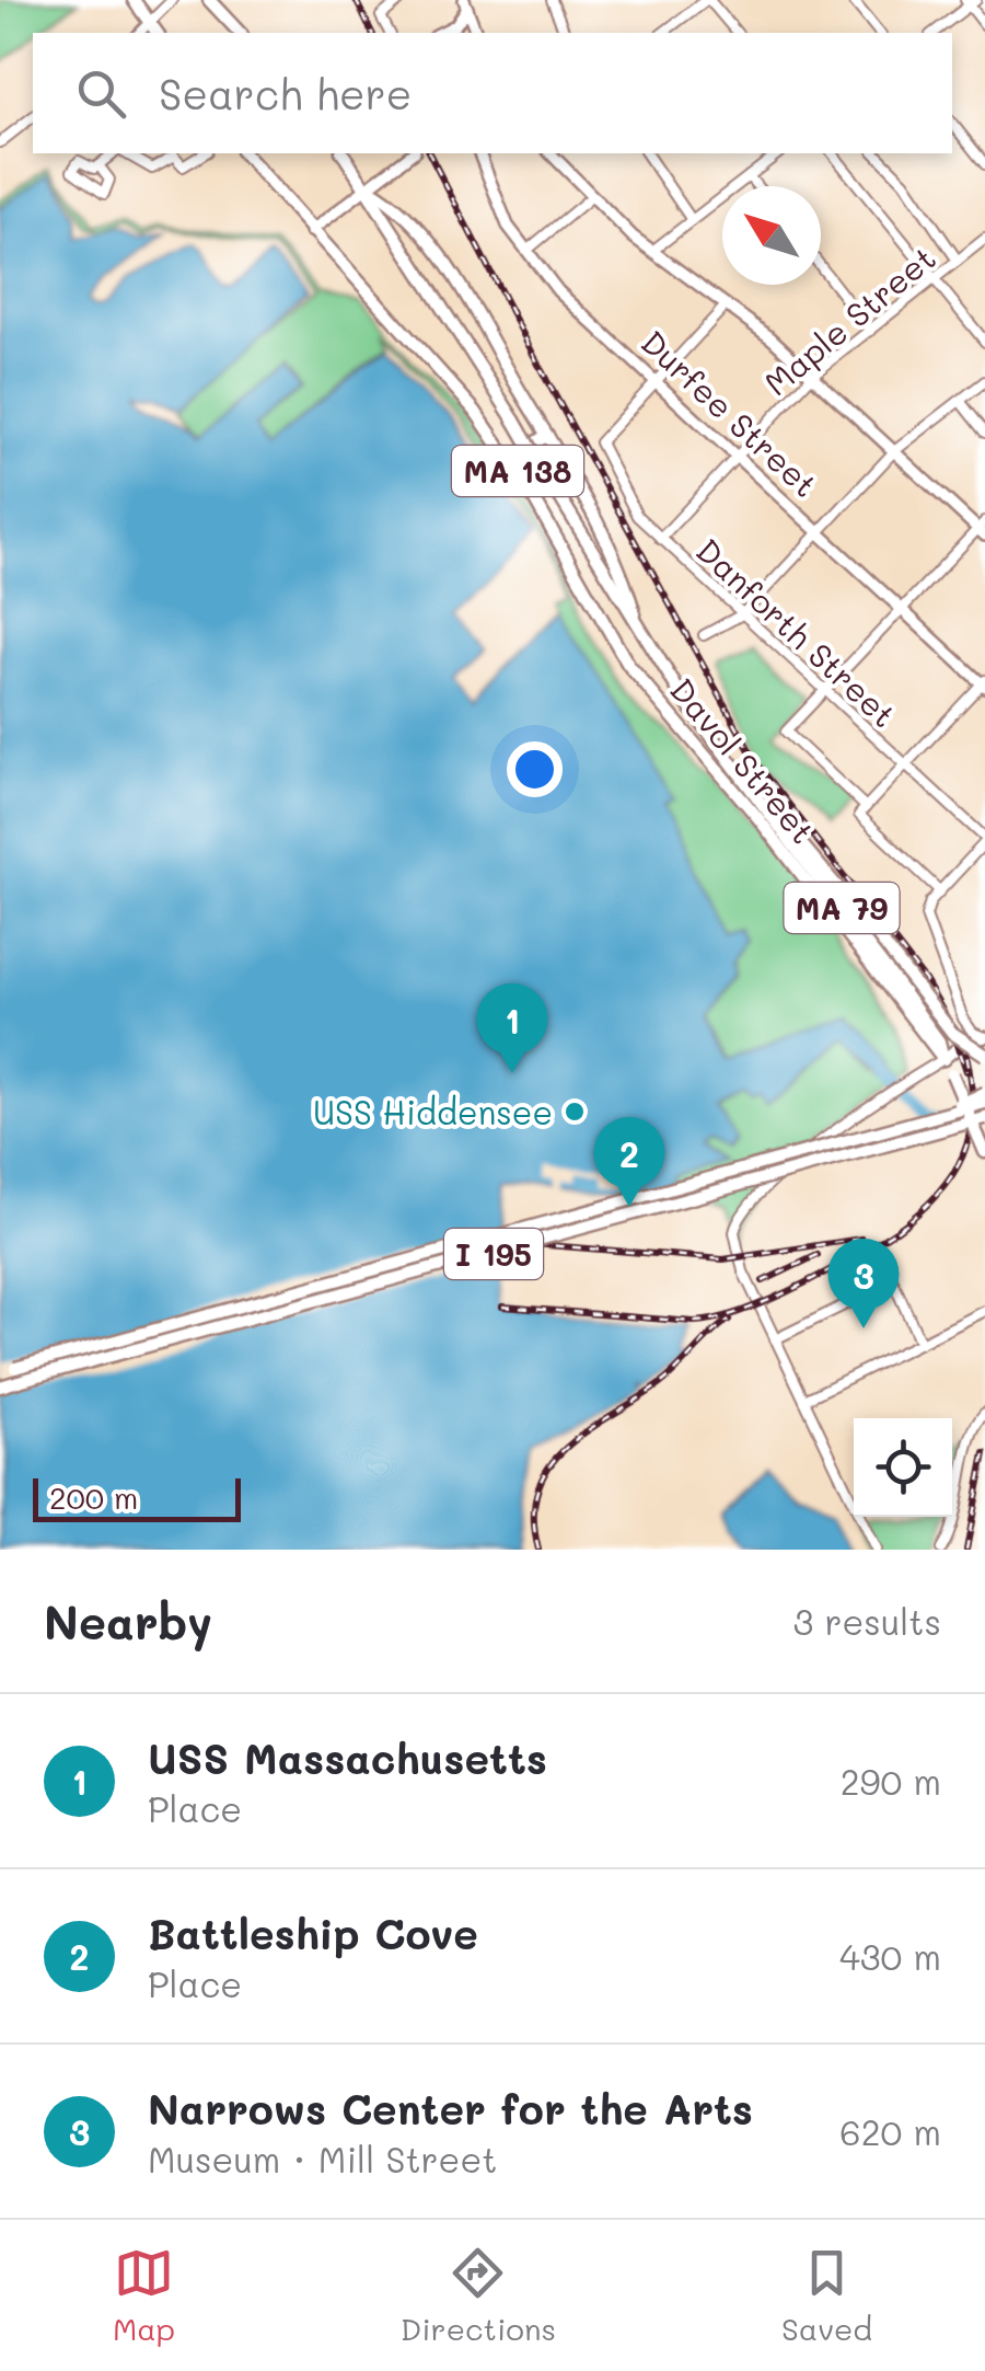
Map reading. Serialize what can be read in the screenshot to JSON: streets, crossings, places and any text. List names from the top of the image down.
{
  "streets": {
    "highway": [
      "MA 138",
      "Davol Street",
      "MA 79",
      "I 195"
    ],
    "main road": ["Durfee Street"],
    "street": ["Maple Street", "Danforth Street"]
  },
  "crossings": [
    ["Maple Street", "Durfee Street"],
    ["Maple Street", "Danforth Street"],
    ["Durfee Street", "Danforth Street"],
    ["Davol Street", "MA 79"]
  ],
  "places": ["USS Hiddensee"],
  "scale_bar": "200 m",
  "north": "top left",
  "page": {
    "search": "Search here",
    "pins": ["1", "2", "3"],
    "scale": "200 m",
    "heading": ["Nearby", "3 results"],
    "list": [
      {
        "mark": "1",
        "name": "USS Massachusetts",
        "note": "Place",
        "value": "290 m"
      },
      {
        "mark": "2",
        "name": "Battleship Cove",
        "note": "Place",
        "value": "430 m"
      },
      {
        "mark": "3",
        "name": "Narrows Center for the Arts",
        "note": "Museum · Mill Street",
        "value": "620 m"
      }
    ],
    "nav": ["Map", "Directions", "Saved"]
  }
}
